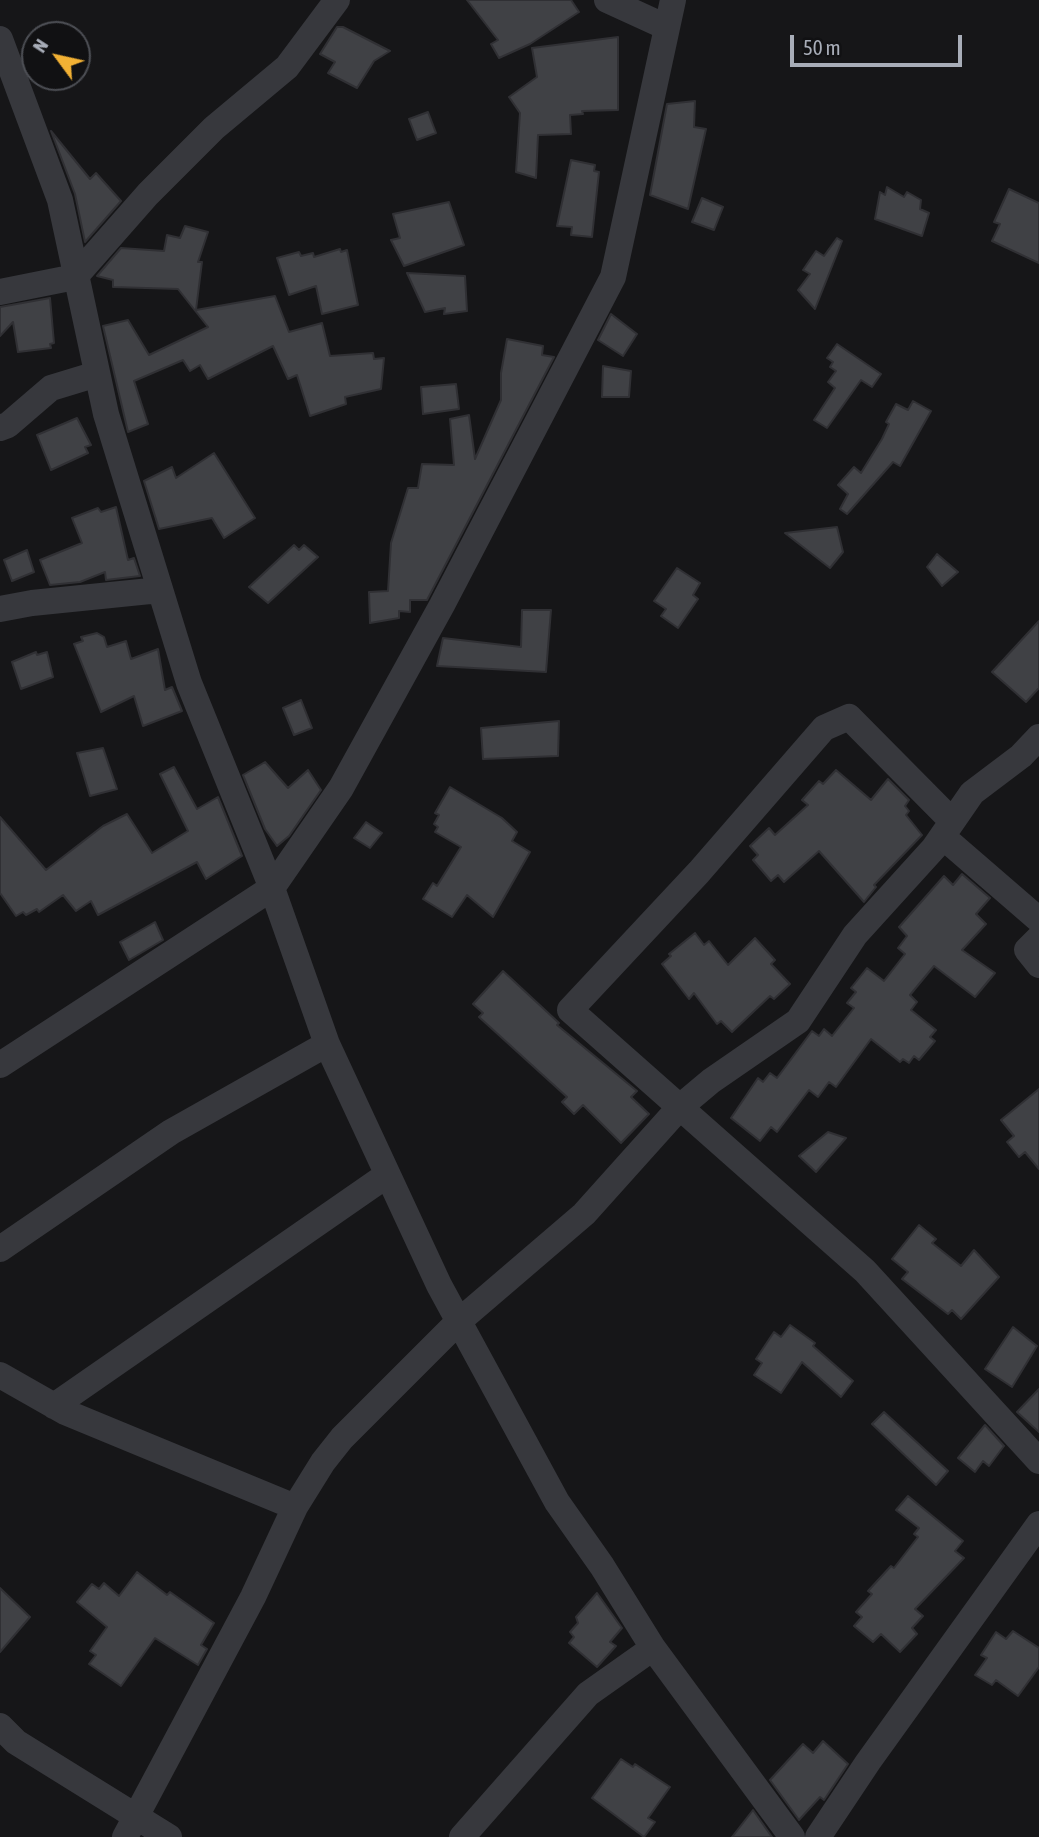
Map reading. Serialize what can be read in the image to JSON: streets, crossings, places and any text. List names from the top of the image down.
{
  "scale_bar": "50 m",
  "north": "top left"
}
